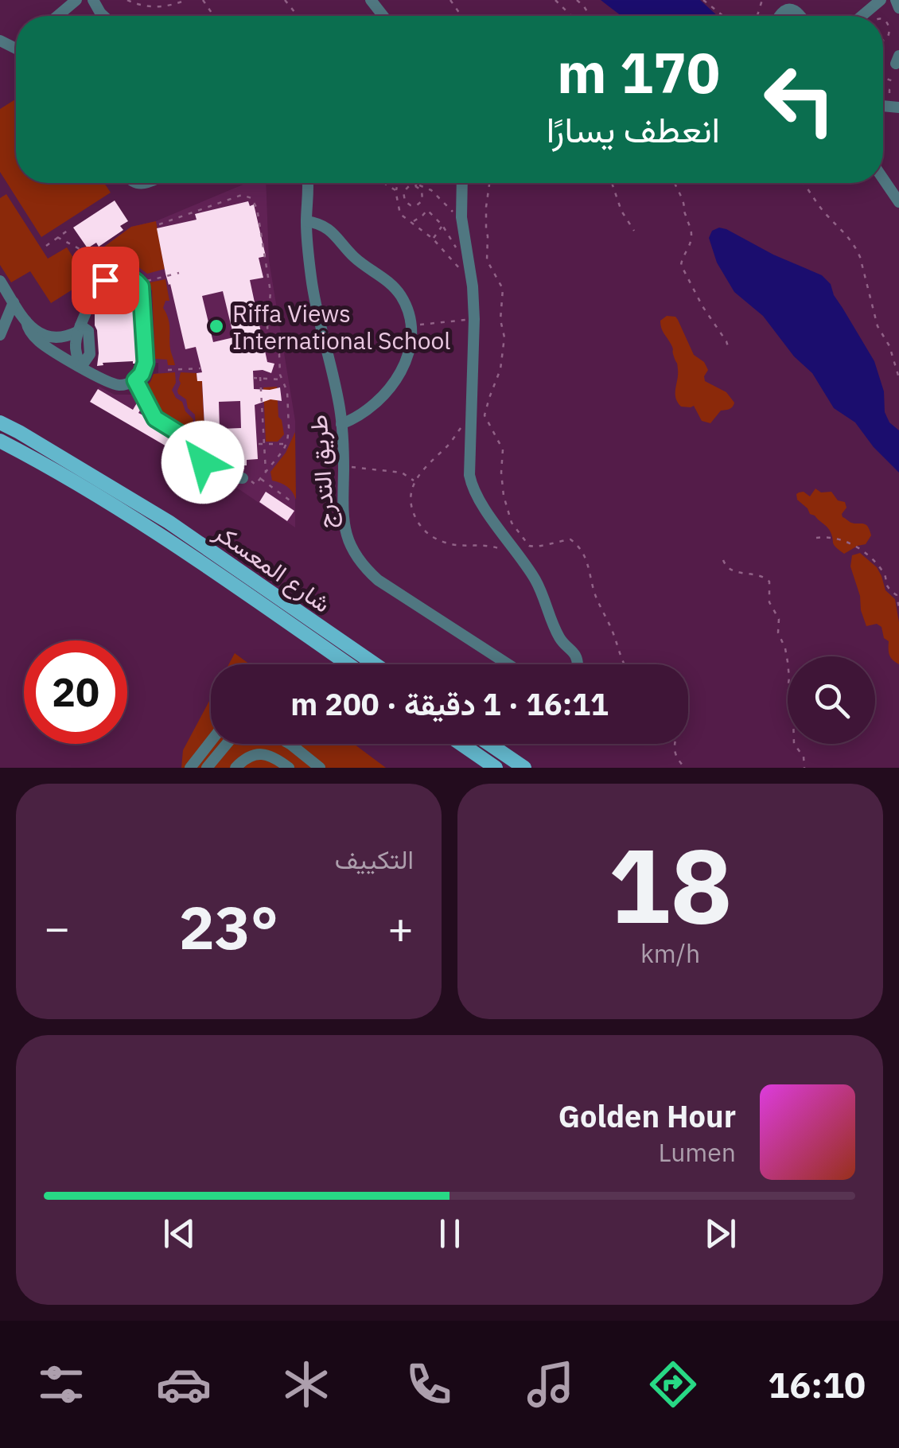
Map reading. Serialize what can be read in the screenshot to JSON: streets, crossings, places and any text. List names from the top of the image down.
{
  "streets": {
    "main road": ["شارع المعسكر"],
    "street": ["طريق التدرج"]
  },
  "places": ["Riffa Views International School"],
  "page": {
    "turn": ["170 m", "انعطف يسارًا"],
    "limit": "20",
    "trip": "16:11 · 1 دقيقة · 200 m",
    "tile": [
      ["18", "km/h"],
      "التكييف"
    ],
    "heat": ["−", "23°", "+"],
    "song": ["Golden Hour", "Lumen"],
    "tabs": "16:10"
  }
}
